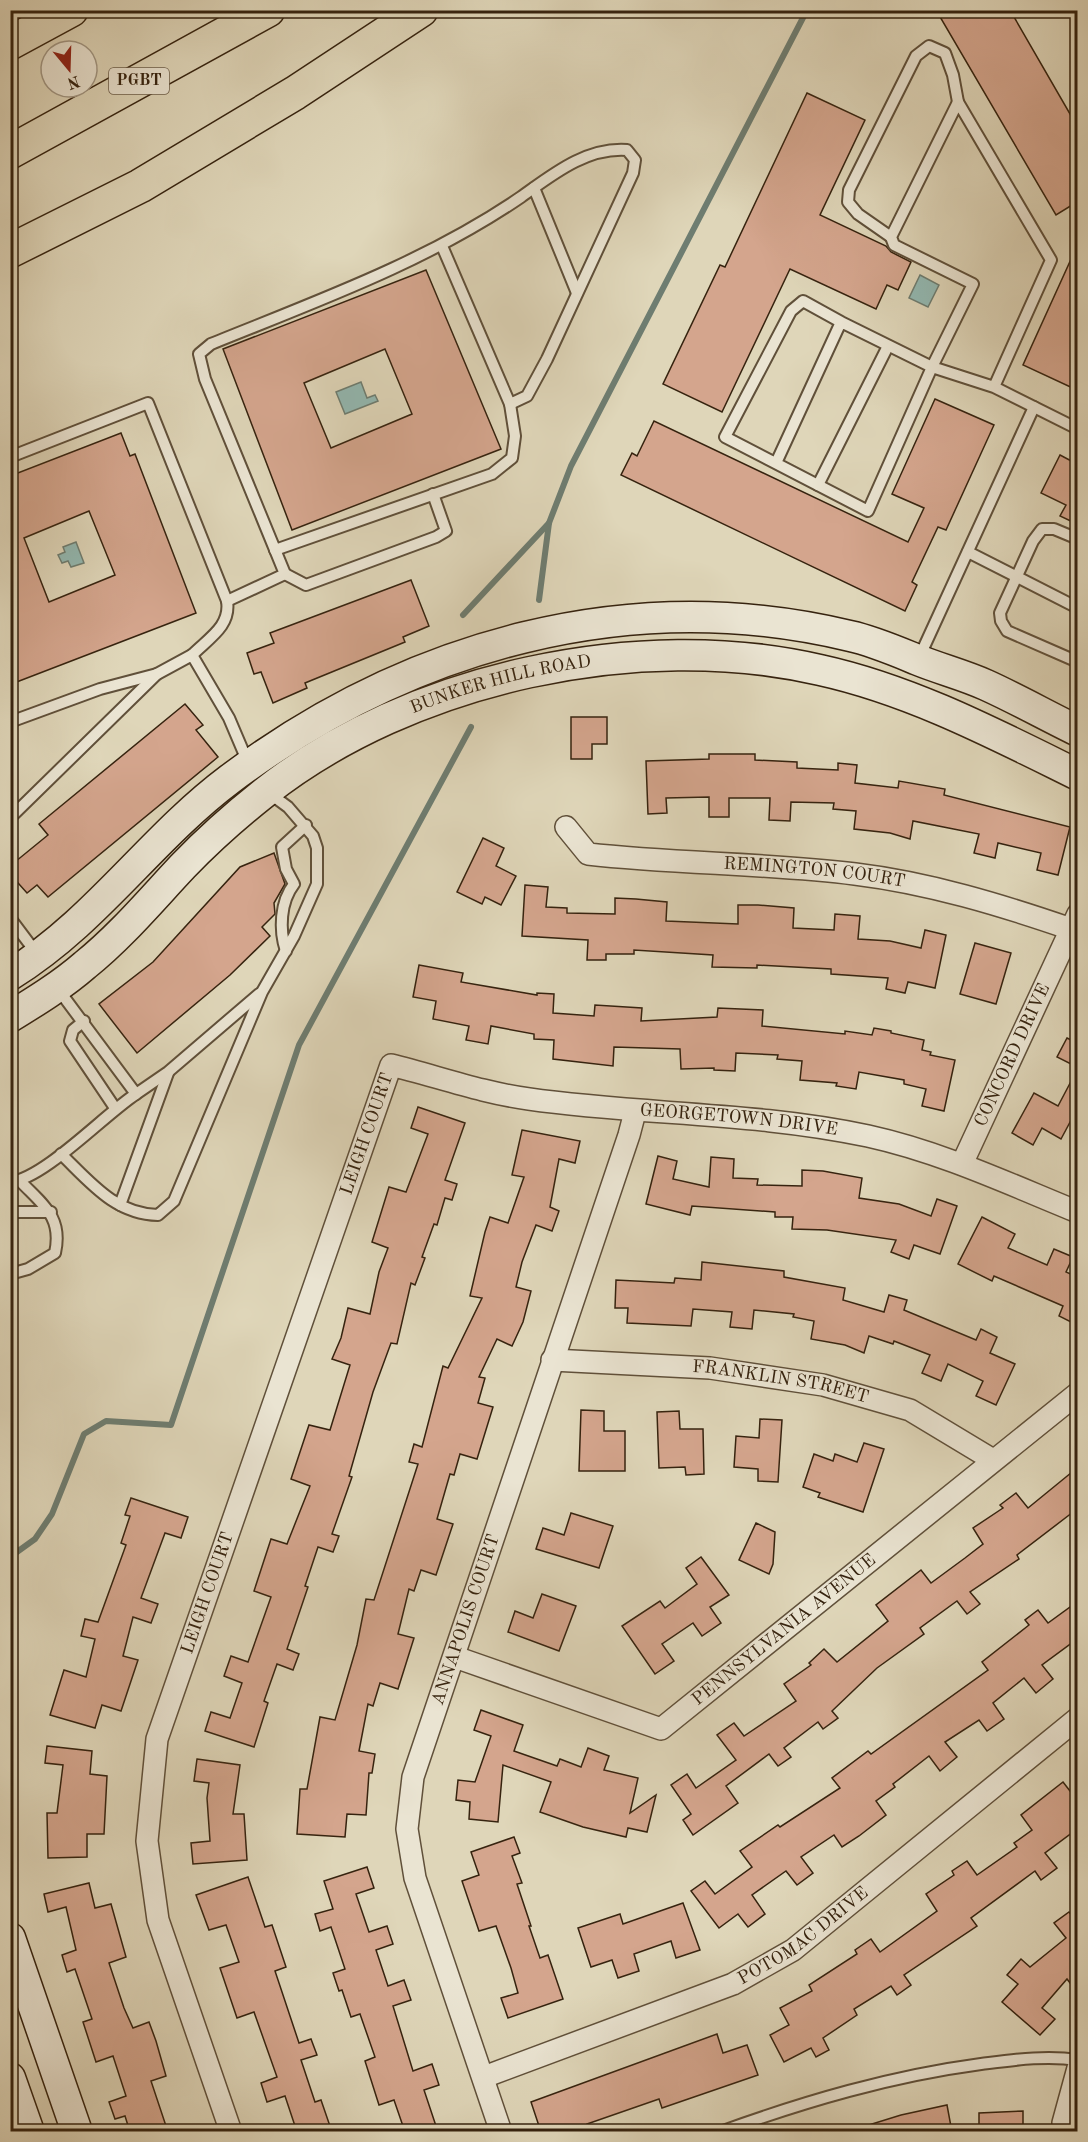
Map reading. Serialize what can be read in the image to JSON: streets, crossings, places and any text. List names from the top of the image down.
{
  "streets": {
    "highway": ["PGBT"],
    "main road": ["BUNKER HILL ROAD"],
    "street": [
      "REMINGTON COURT",
      "CONCORD DRIVE",
      "GEORGETOWN DRIVE",
      "LEIGH COURT",
      "FRANKLIN STREET",
      "ANNAPOLIS COURT",
      "PENNSYLVANIA AVENUE",
      "POTOMAC DRIVE"
    ]
  },
  "crossings": [
    ["REMINGTON COURT", "CONCORD DRIVE"],
    ["CONCORD DRIVE", "GEORGETOWN DRIVE"],
    ["GEORGETOWN DRIVE", "LEIGH COURT"],
    ["GEORGETOWN DRIVE", "ANNAPOLIS COURT"],
    ["FRANKLIN STREET", "ANNAPOLIS COURT"],
    ["FRANKLIN STREET", "PENNSYLVANIA AVENUE"],
    ["ANNAPOLIS COURT", "PENNSYLVANIA AVENUE"],
    ["ANNAPOLIS COURT", "POTOMAC DRIVE"]
  ],
  "north": "bottom"
}
